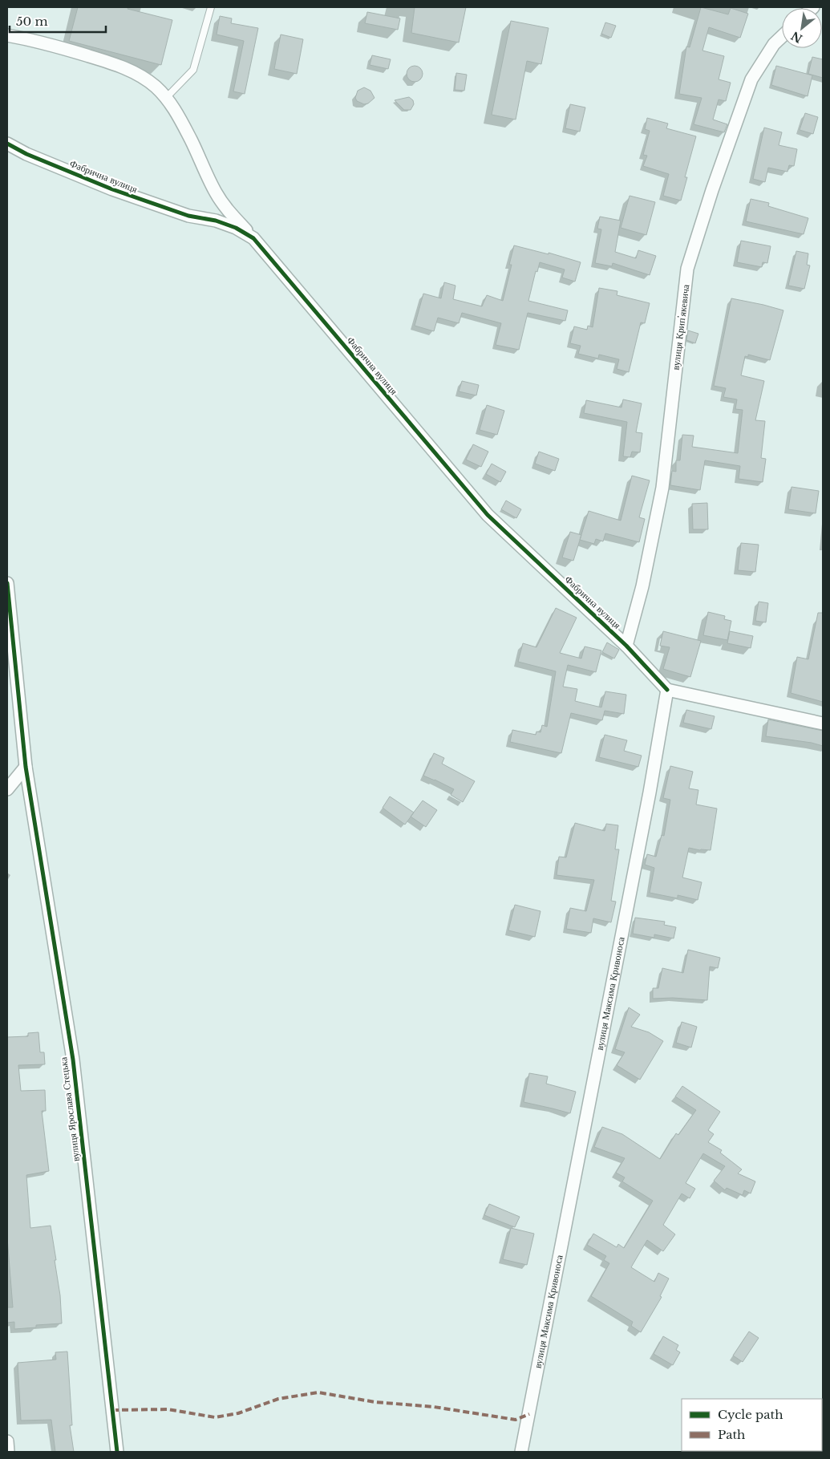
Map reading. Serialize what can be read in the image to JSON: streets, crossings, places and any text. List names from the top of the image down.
{
  "streets": {
    "street": [
      "Фабрична вулиця",
      "вулиця Крипʼякевича",
      "вулиця Максима Кривоноса",
      "вулиця Ярослава Стецька"
    ]
  },
  "crossings": [
    ["Фабрична вулиця", "вулиця Крипʼякевича"],
    ["Фабрична вулиця", "вулиця Максима Кривоноса"]
  ],
  "legend": ["Cycle path", "Path"],
  "scale_bar": "50 m",
  "north": "bottom left"
}
